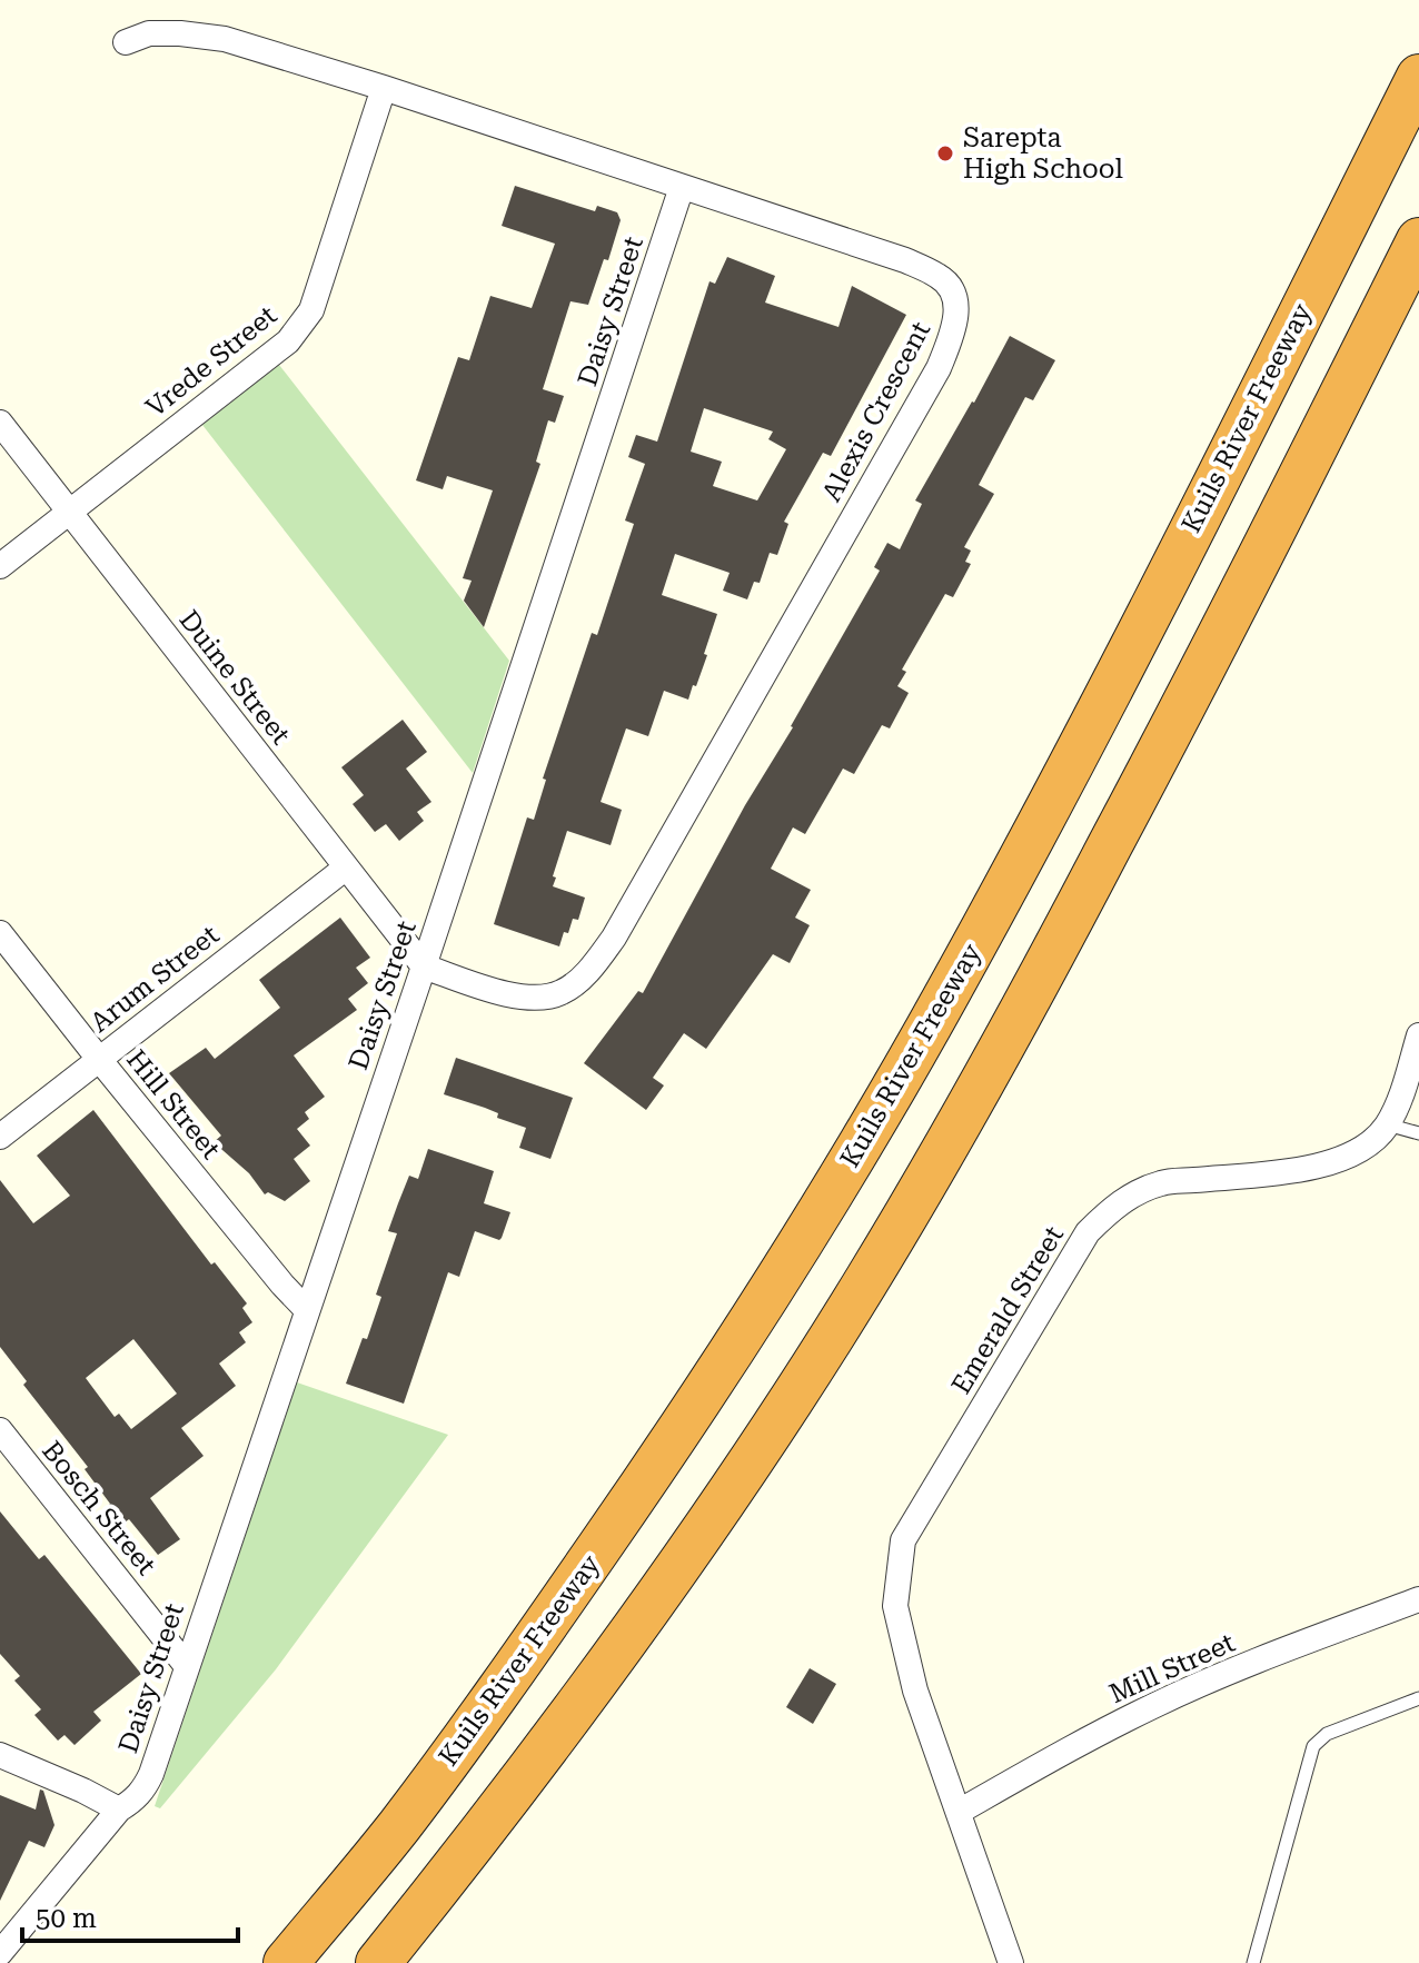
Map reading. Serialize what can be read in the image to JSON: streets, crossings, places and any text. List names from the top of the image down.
{
  "streets": {
    "highway": ["Kuils River Freeway"],
    "street": [
      "Daisy Street",
      "Vrede Street",
      "Alexis Crescent",
      "Duine Street",
      "Arum Street",
      "Hill Street",
      "Emerald Street",
      "Bosch Street",
      "Mill Street"
    ]
  },
  "crossings": [
    ["Daisy Street", "Alexis Crescent"],
    ["Daisy Street", "Duine Street"],
    ["Daisy Street", "Hill Street"],
    ["Daisy Street", "Bosch Street"],
    ["Vrede Street", "Alexis Crescent"],
    ["Vrede Street", "Duine Street"],
    ["Alexis Crescent", "Duine Street"],
    ["Duine Street", "Arum Street"],
    ["Arum Street", "Hill Street"],
    ["Emerald Street", "Mill Street"]
  ],
  "places": ["Sarepta High School"],
  "scale_bar": "50 m"
}
